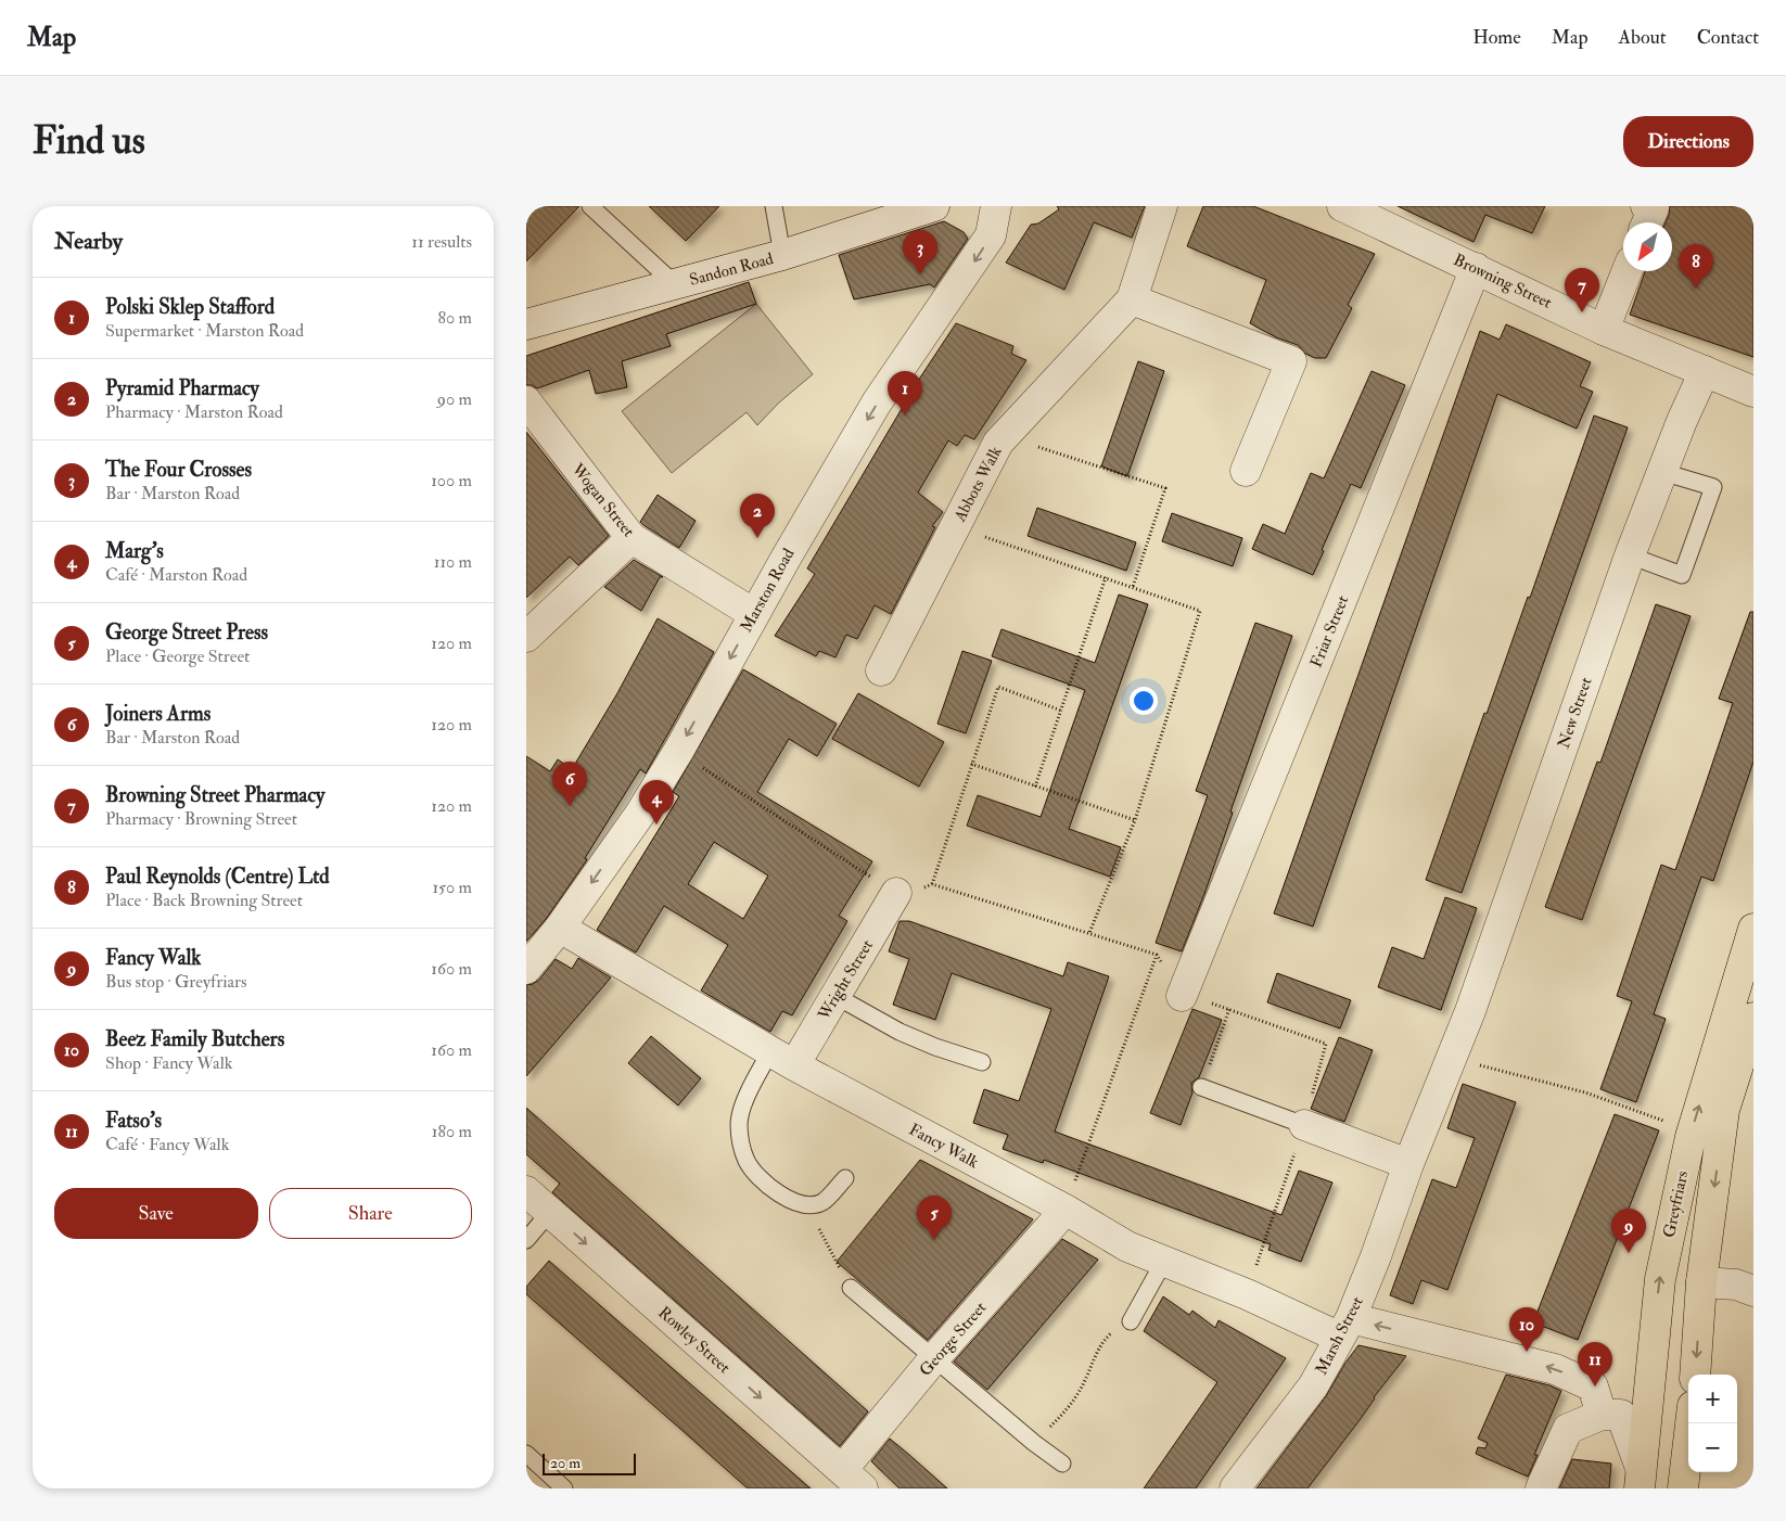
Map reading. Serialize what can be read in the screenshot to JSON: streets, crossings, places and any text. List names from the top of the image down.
{
  "streets": {
    "highway": ["Greyfriars"],
    "street": [
      "Sandon Road",
      "Browning Street",
      "Abbots Walk",
      "Wogan Street",
      "Marston Road",
      "Friar Street",
      "New Street",
      "Wright Street",
      "Fancy Walk",
      "Marsh Street",
      "George Street",
      "Rowley Street"
    ]
  },
  "crossings": [
    ["Browning Street", "Friar Street"],
    ["Browning Street", "New Street"],
    ["Wogan Street", "Marston Road"],
    ["Marston Road", "Fancy Walk"],
    ["New Street", "Marsh Street"],
    ["Wright Street", "Fancy Walk"],
    ["Fancy Walk", "Marsh Street"],
    ["Fancy Walk", "George Street"],
    ["George Street", "Rowley Street"]
  ],
  "one_way": ["Marston Road", "Rowley Street"],
  "scale_bar": "20 m",
  "north": "bottom left",
  "page": {
    "header": "Map",
    "nav": [
      "Home",
      "Map",
      "About",
      "Contact"
    ],
    "buttons": [
      "Directions",
      ["Save", "Share"]
    ],
    "title": "Find us",
    "heading": ["Nearby", "11 results"],
    "pins": [
      "3",
      "8",
      "7",
      "1",
      "2",
      "6",
      "4",
      "5",
      "9",
      "10",
      "11"
    ],
    "list": [
      {
        "mark": "1",
        "name": "Polski Sklep Stafford",
        "note": "Supermarket · Marston Road",
        "value": "80 m"
      },
      {
        "mark": "2",
        "name": "Pyramid Pharmacy",
        "note": "Pharmacy · Marston Road",
        "value": "90 m"
      },
      {
        "mark": "3",
        "name": "The Four Crosses",
        "note": "Bar · Marston Road",
        "value": "100 m"
      },
      {
        "mark": "4",
        "name": "Marg's",
        "note": "Café · Marston Road",
        "value": "110 m"
      },
      {
        "mark": "5",
        "name": "George Street Press",
        "note": "Place · George Street",
        "value": "120 m"
      },
      {
        "mark": "6",
        "name": "Joiners Arms",
        "note": "Bar · Marston Road",
        "value": "120 m"
      },
      {
        "mark": "7",
        "name": "Browning Street Pharmacy",
        "note": "Pharmacy · Browning Street",
        "value": "120 m"
      },
      {
        "mark": "8",
        "name": "Paul Reynolds (Centre) Ltd",
        "note": "Place · Back Browning Street",
        "value": "150 m"
      },
      {
        "mark": "9",
        "name": "Fancy Walk",
        "note": "Bus stop · Greyfriars",
        "value": "160 m"
      },
      {
        "mark": "10",
        "name": "Beez Family Butchers",
        "note": "Shop · Fancy Walk",
        "value": "160 m"
      },
      {
        "mark": "11",
        "name": "Fatso's",
        "note": "Café · Fancy Walk",
        "value": "180 m"
      }
    ],
    "map_buttons": ["+", "−"],
    "scale": "20 m"
  }
}
